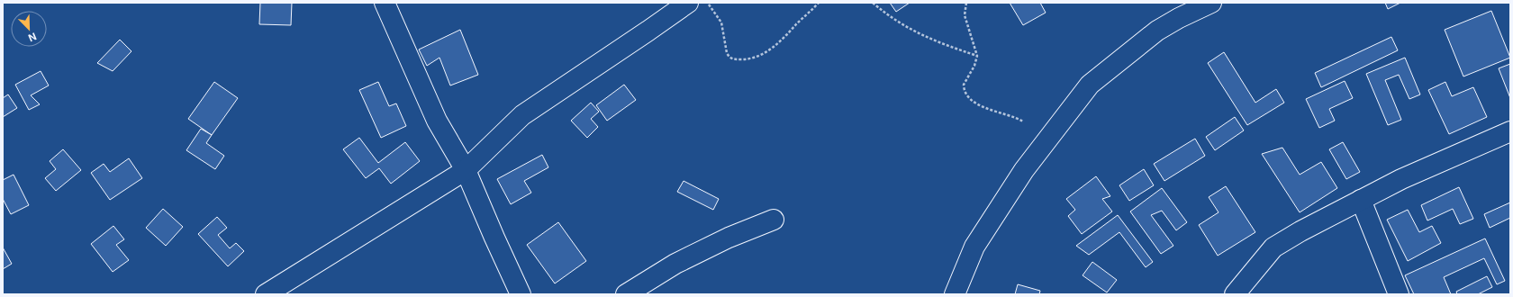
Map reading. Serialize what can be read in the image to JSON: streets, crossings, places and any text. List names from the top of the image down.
{
  "north": "bottom right"
}
